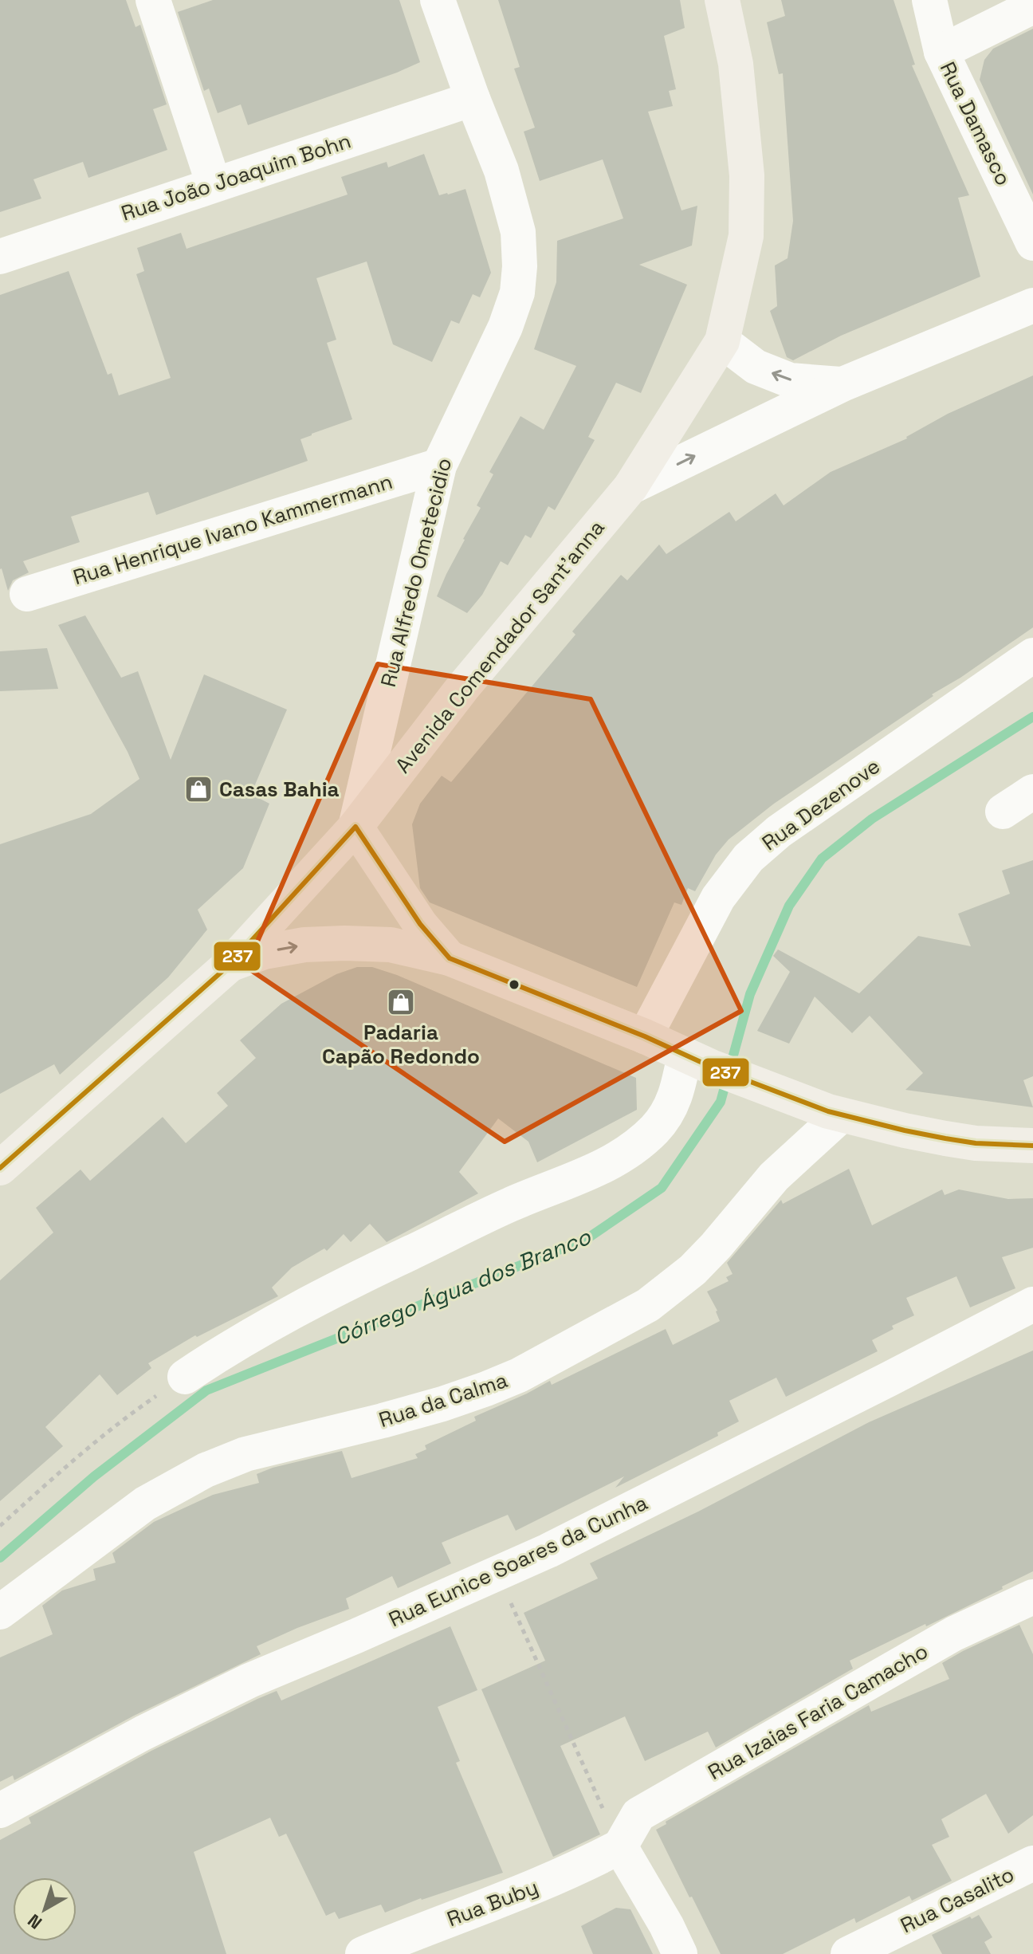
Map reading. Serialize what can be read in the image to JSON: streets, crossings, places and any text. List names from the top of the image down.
{
  "streets": {
    "main road": ["Avenida Comendador Sant'anna"],
    "street": [
      "Rua Damasco",
      "Rua João Joaquim Bohn",
      "Rua Henrique Ivano Kammermann",
      "Rua Alfredo Ometecidio",
      "Rua Dezenove",
      "Rua da Calma",
      "Rua Eunice Soares da Cunha",
      "Rua Izaias Faria Camacho",
      "Rua Casalito",
      "Rua Buby"
    ]
  },
  "crossings": [
    ["Rua João Joaquim Bohn", "Rua Alfredo Ometecidio"],
    ["Rua Henrique Ivano Kammermann", "Rua Alfredo Ometecidio"],
    ["Rua Alfredo Ometecidio", "Avenida Comendador Sant'anna"],
    ["Rua Izaias Faria Camacho", "Rua Buby"]
  ],
  "water": ["Córrego Água dos Branco"],
  "places": {
    "shop": ["Casas Bahia", "Padaria Capão Redondo"]
  },
  "lines": ["transit line 237"],
  "north": "bottom left"
}
